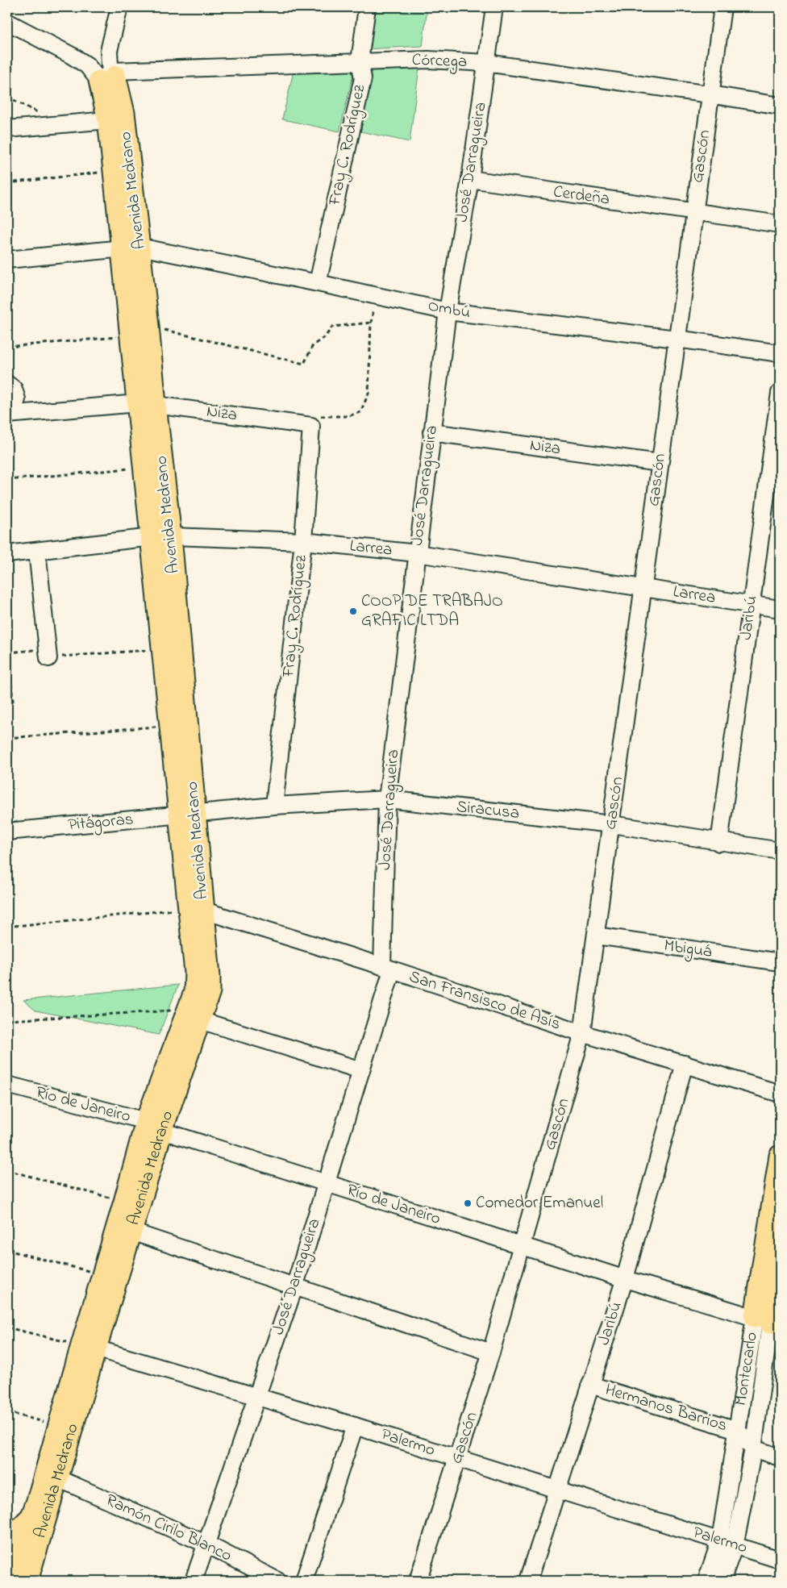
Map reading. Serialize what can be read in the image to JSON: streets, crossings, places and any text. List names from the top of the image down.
{
  "streets": {
    "main road": ["Avenida Medrano", "Montecarlo"],
    "street": [
      "Córcega",
      "Fray C. Rodríguez",
      "Gascón",
      "José Darragueira",
      "Cerdeña",
      "Ombú",
      "Niza",
      "Larrea",
      "Jaribú",
      "Siracusa",
      "Pitágoras",
      "Mbiguá",
      "San Fransisco de Asís",
      "Río de Janeiro",
      "Hermanos Barrios",
      "Palermo",
      "Ramón Cirilo Blanco"
    ]
  },
  "crossings": [
    ["Córcega", "Fray C. Rodríguez"],
    ["Córcega", "Gascón"],
    ["Córcega", "José Darragueira"],
    ["Córcega", "Avenida Medrano"],
    ["Fray C. Rodríguez", "Ombú"],
    ["Fray C. Rodríguez", "Niza"],
    ["Fray C. Rodríguez", "Larrea"],
    ["Fray C. Rodríguez", "Siracusa"],
    ["Gascón", "Cerdeña"],
    ["Gascón", "Ombú"],
    ["Gascón", "Niza"],
    ["Gascón", "Larrea"],
    ["Gascón", "Siracusa"],
    ["Gascón", "Mbiguá"],
    ["Gascón", "San Fransisco de Asís"],
    ["Gascón", "Río de Janeiro"],
    ["Gascón", "Palermo"],
    ["José Darragueira", "Cerdeña"],
    ["José Darragueira", "Ombú"],
    ["José Darragueira", "Niza"],
    ["José Darragueira", "Larrea"],
    ["José Darragueira", "Siracusa"],
    ["José Darragueira", "San Fransisco de Asís"],
    ["José Darragueira", "Río de Janeiro"],
    ["José Darragueira", "Palermo"],
    ["José Darragueira", "Ramón Cirilo Blanco"],
    ["Avenida Medrano", "Ombú"],
    ["Avenida Medrano", "Niza"],
    ["Avenida Medrano", "Larrea"],
    ["Avenida Medrano", "Siracusa"],
    ["Avenida Medrano", "Pitágoras"],
    ["Avenida Medrano", "San Fransisco de Asís"],
    ["Avenida Medrano", "Río de Janeiro"],
    ["Avenida Medrano", "Palermo"],
    ["Avenida Medrano", "Ramón Cirilo Blanco"],
    ["Larrea", "Jaribú"],
    ["Jaribú", "Siracusa"],
    ["Jaribú", "San Fransisco de Asís"],
    ["Jaribú", "Río de Janeiro"],
    ["Jaribú", "Hermanos Barrios"],
    ["Jaribú", "Palermo"],
    ["Siracusa", "Pitágoras"],
    ["Río de Janeiro", "Montecarlo"],
    ["Montecarlo", "Hermanos Barrios"],
    ["Montecarlo", "Palermo"]
  ],
  "places": ["COOP DE TRABAJO GRAFIC LTDA", "Comedor Emanuel"]
}
